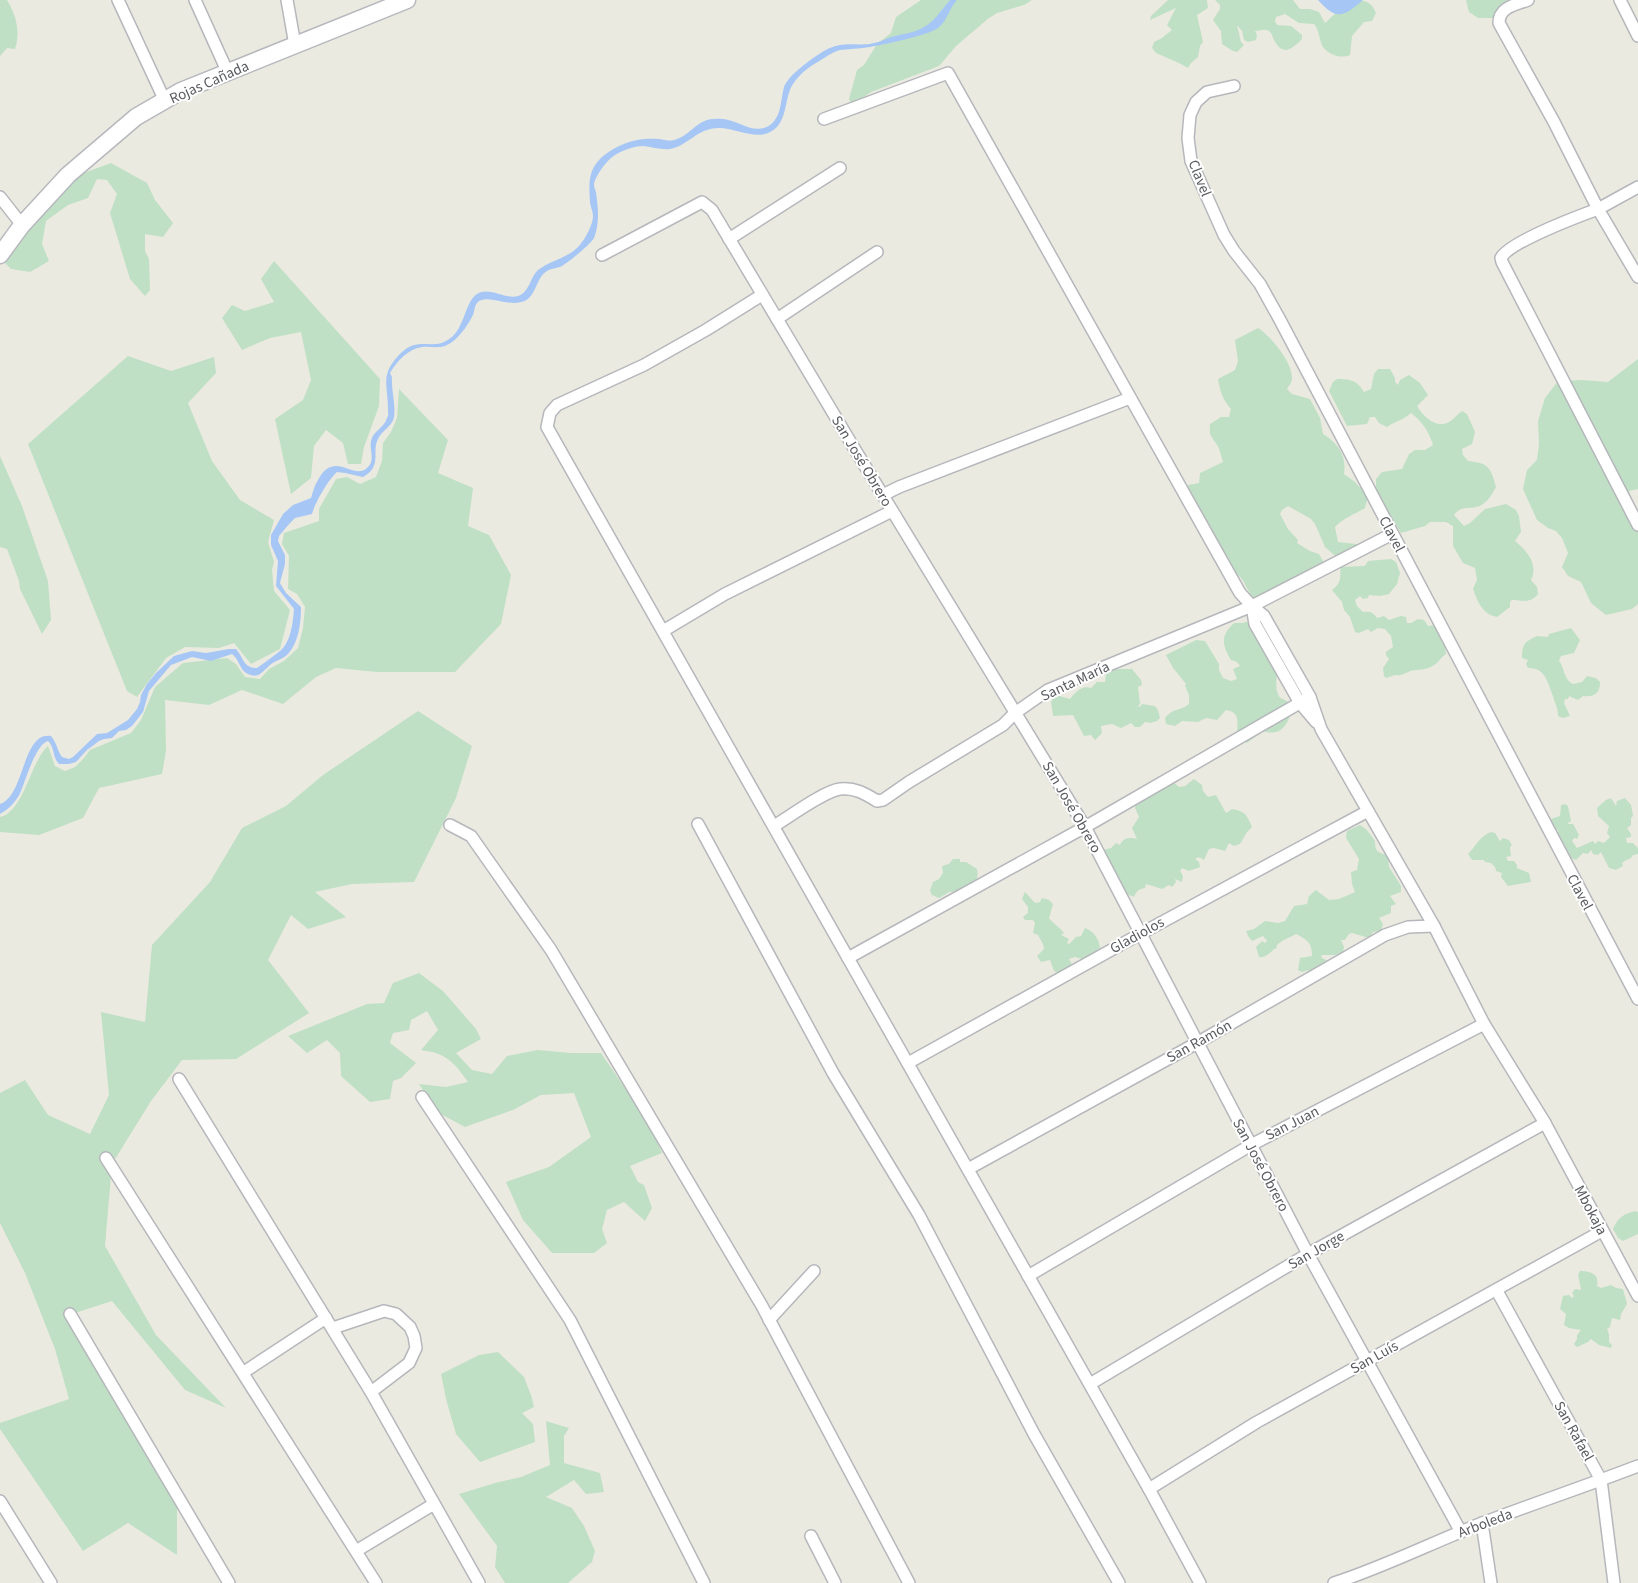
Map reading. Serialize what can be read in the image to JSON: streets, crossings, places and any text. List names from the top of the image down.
{
  "streets": {
    "main road": ["Rojas Cañada"],
    "street": [
      "Clavel",
      "San José Obrero",
      "Santa María",
      "Gladiolos",
      "San Ramón",
      "San Juan",
      "Mbokaja",
      "San Jorge",
      "San Luís",
      "San Rafael",
      "Arboleda"
    ]
  },
  "crossings": [
    ["Clavel", "Santa María"],
    ["San José Obrero", "Santa María"],
    ["San José Obrero", "Gladiolos"],
    ["San José Obrero", "San Ramón"],
    ["San José Obrero", "San Juan"],
    ["San José Obrero", "San Jorge"],
    ["San José Obrero", "San Luís"],
    ["San José Obrero", "Arboleda"],
    ["Gladiolos", "Mbokaja"],
    ["San Ramón", "Mbokaja"],
    ["San Juan", "Mbokaja"],
    ["Mbokaja", "San Jorge"],
    ["Mbokaja", "San Luís"],
    ["San Luís", "San Rafael"],
    ["San Rafael", "Arboleda"]
  ]
}
